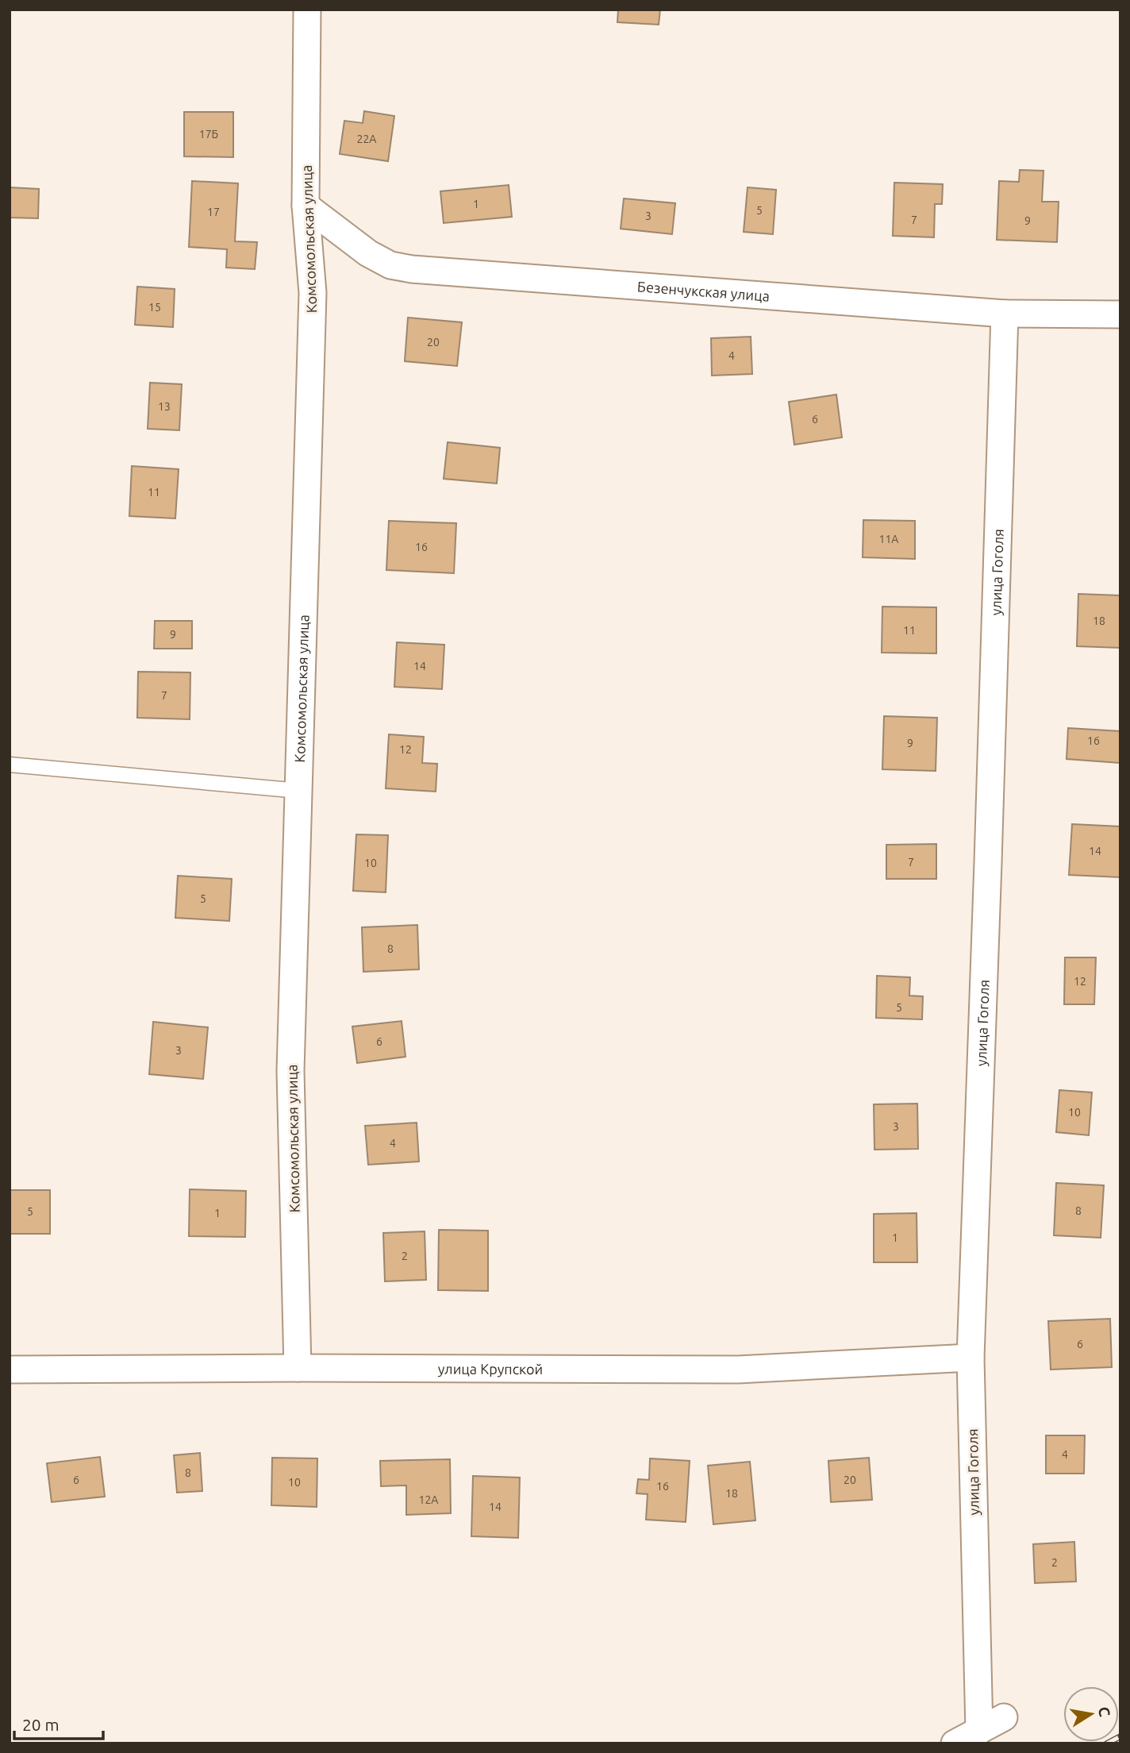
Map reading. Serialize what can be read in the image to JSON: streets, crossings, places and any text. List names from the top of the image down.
{
  "streets": {
    "street": [
      "Комсомольская улица",
      "Безенчукская улица",
      "улица Гоголя",
      "улица Крупской"
    ]
  },
  "crossings": [
    ["Комсомольская улица", "Безенчукская улица"],
    ["Комсомольская улица", "улица Крупской"],
    ["Безенчукская улица", "улица Гоголя"],
    ["улица Гоголя", "улица Крупской"]
  ],
  "house_numbers": [
    "17Б",
    "22А",
    "1",
    "5",
    "17",
    "3",
    "7",
    "9",
    "15",
    "20",
    "4",
    "13",
    "6",
    "11",
    "11А",
    "16",
    "18",
    "11",
    "9",
    "14",
    "7",
    "16",
    "9",
    "12",
    "14",
    "7",
    "10",
    "5",
    "8",
    "12",
    "5",
    "6",
    "3",
    "10",
    "3",
    "4",
    "8",
    "5",
    "1",
    "1",
    "2",
    "6",
    "4",
    "8",
    "6",
    "20",
    "10",
    "16",
    "18",
    "12А",
    "14",
    "2"
  ],
  "scale_bar": "20 m",
  "north": "right"
}
